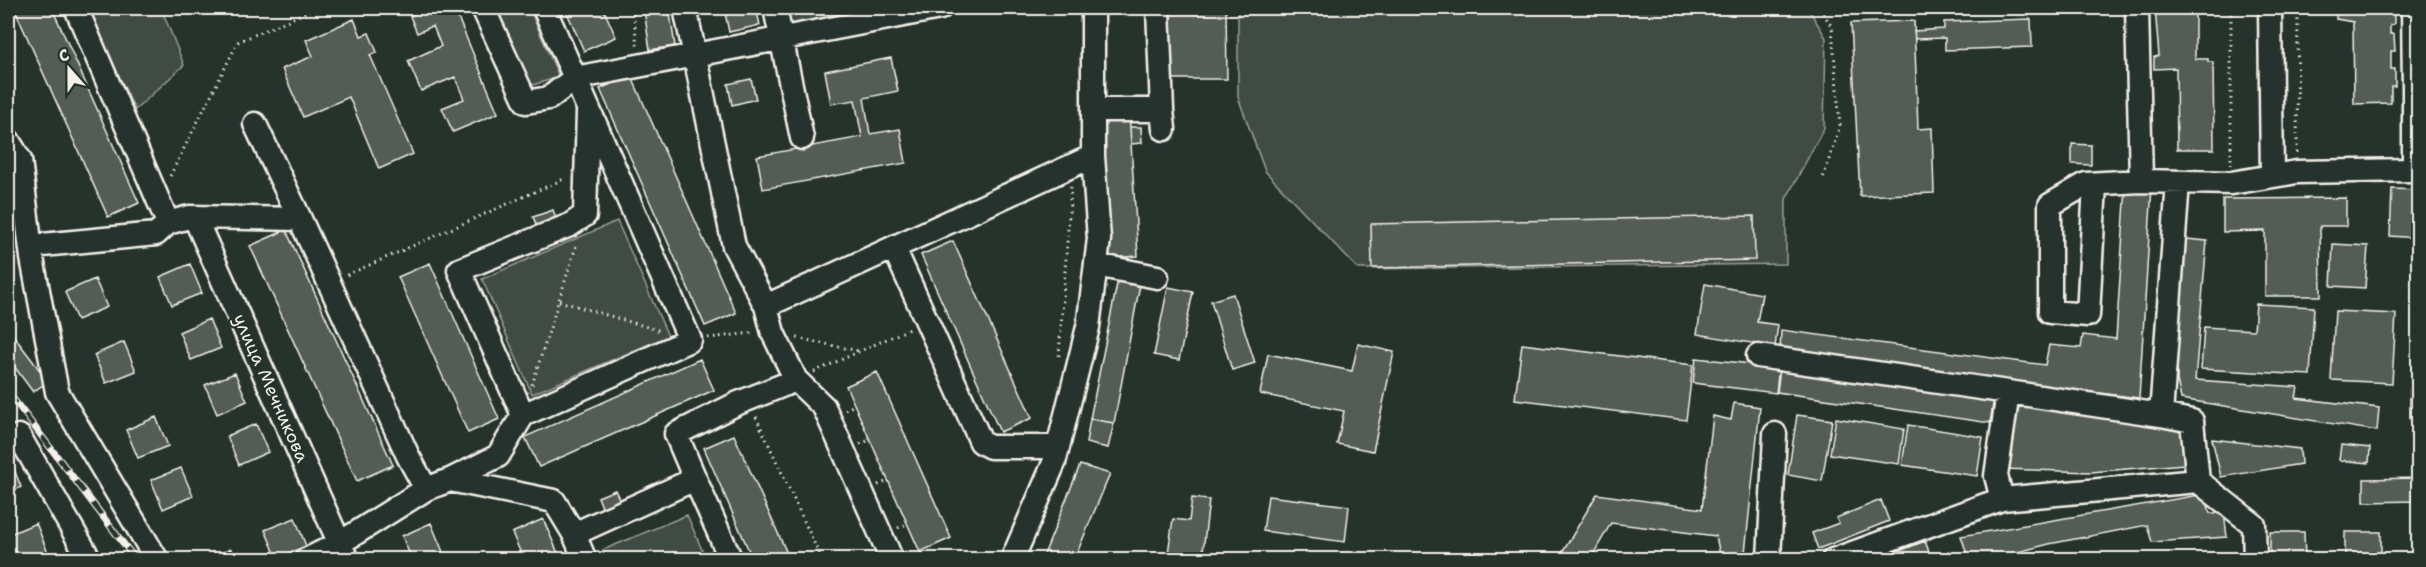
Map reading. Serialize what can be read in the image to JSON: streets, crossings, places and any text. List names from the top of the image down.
{
  "streets": {
    "street": ["улица Мечникова"]
  },
  "north": "top"
}
